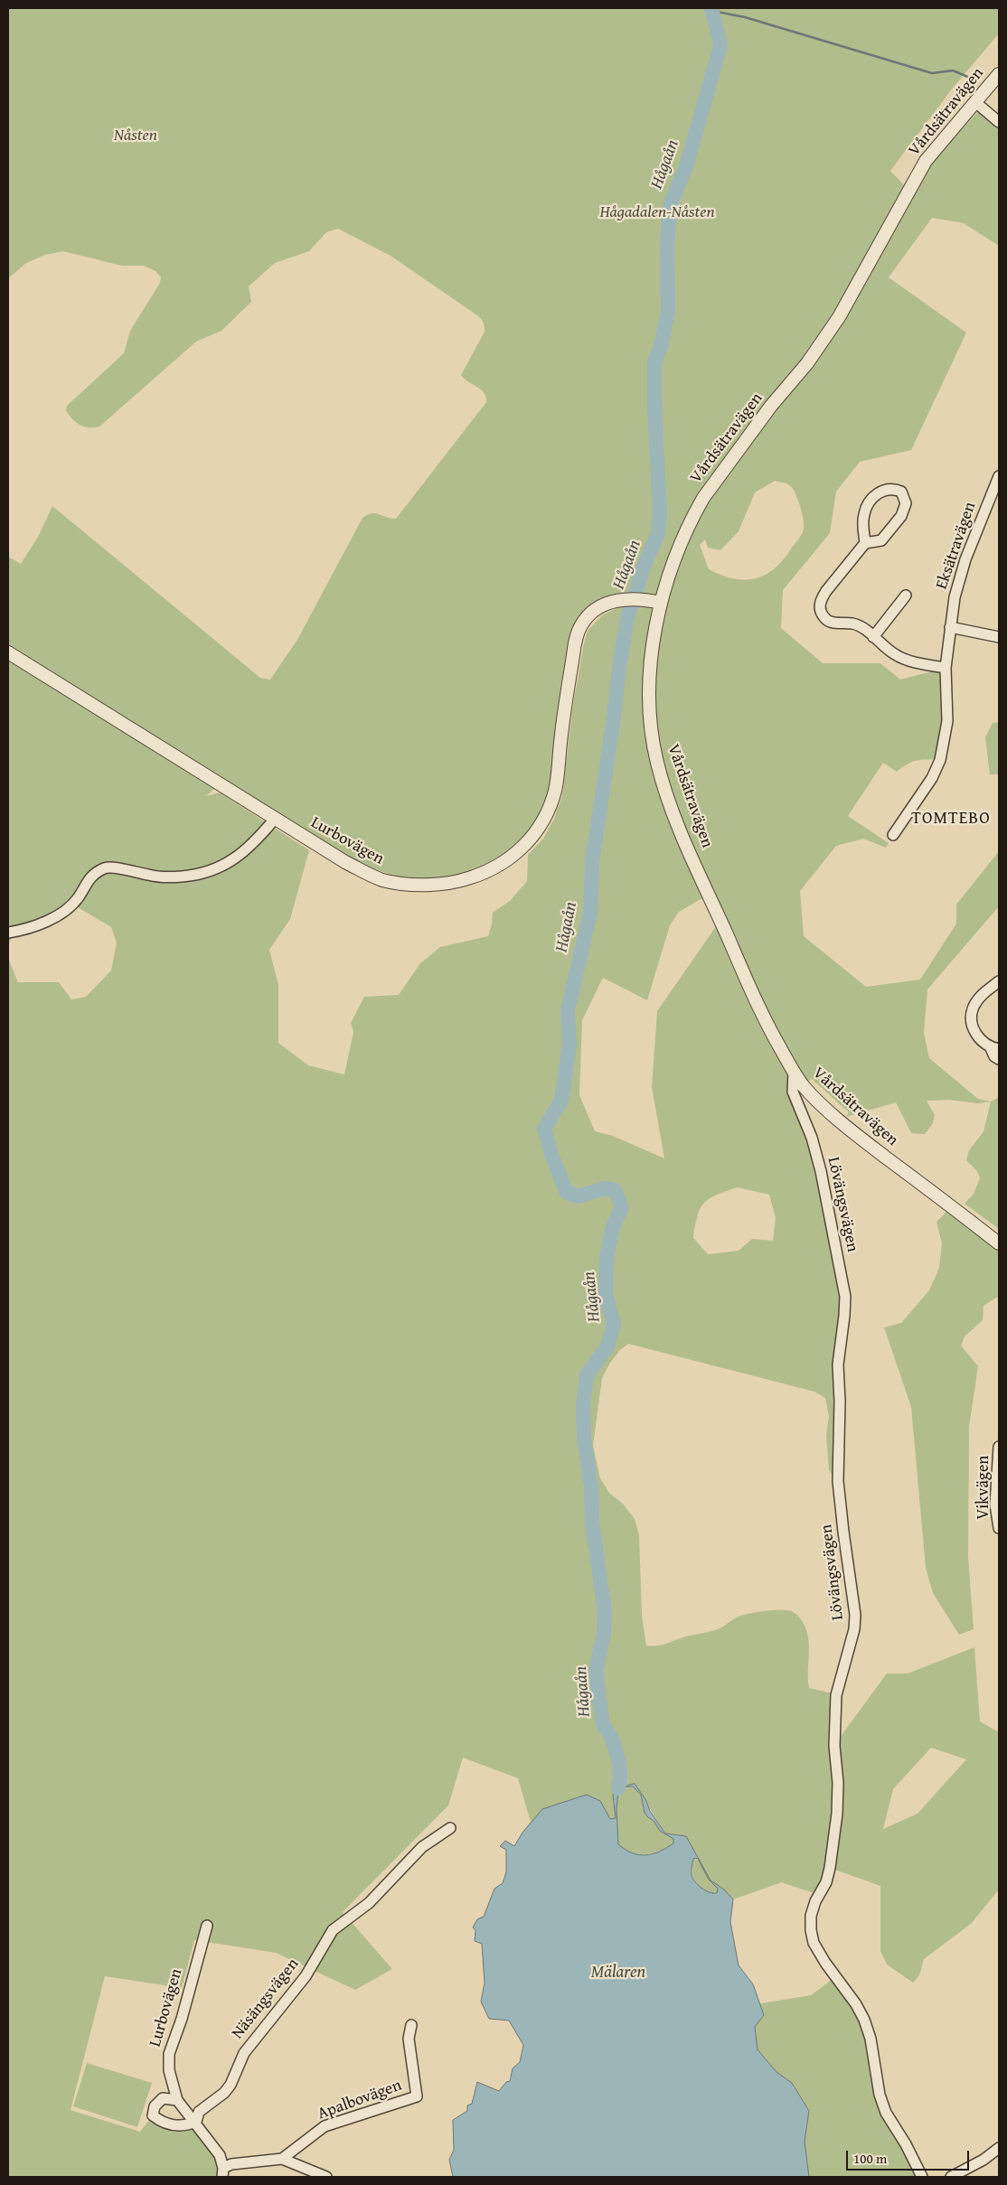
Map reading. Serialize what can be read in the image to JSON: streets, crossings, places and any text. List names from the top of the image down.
{
  "streets": {
    "street": [
      "Vårdsätravägen",
      "Eksätravägen",
      "Lurbovägen",
      "Lövängsvägen",
      "Vikvägen",
      "Näsängsvägen",
      "Apalbovägen"
    ]
  },
  "crossings": [
    ["Vårdsätravägen", "Lurbovägen"],
    ["Vårdsätravägen", "Lövängsvägen"]
  ],
  "districts": ["TOMTEBO"],
  "water": ["Hågaån", "Mälaren"],
  "parks": ["Nåsten", "Hågadalen-Nåsten"],
  "scale_bar": "100 m"
}
